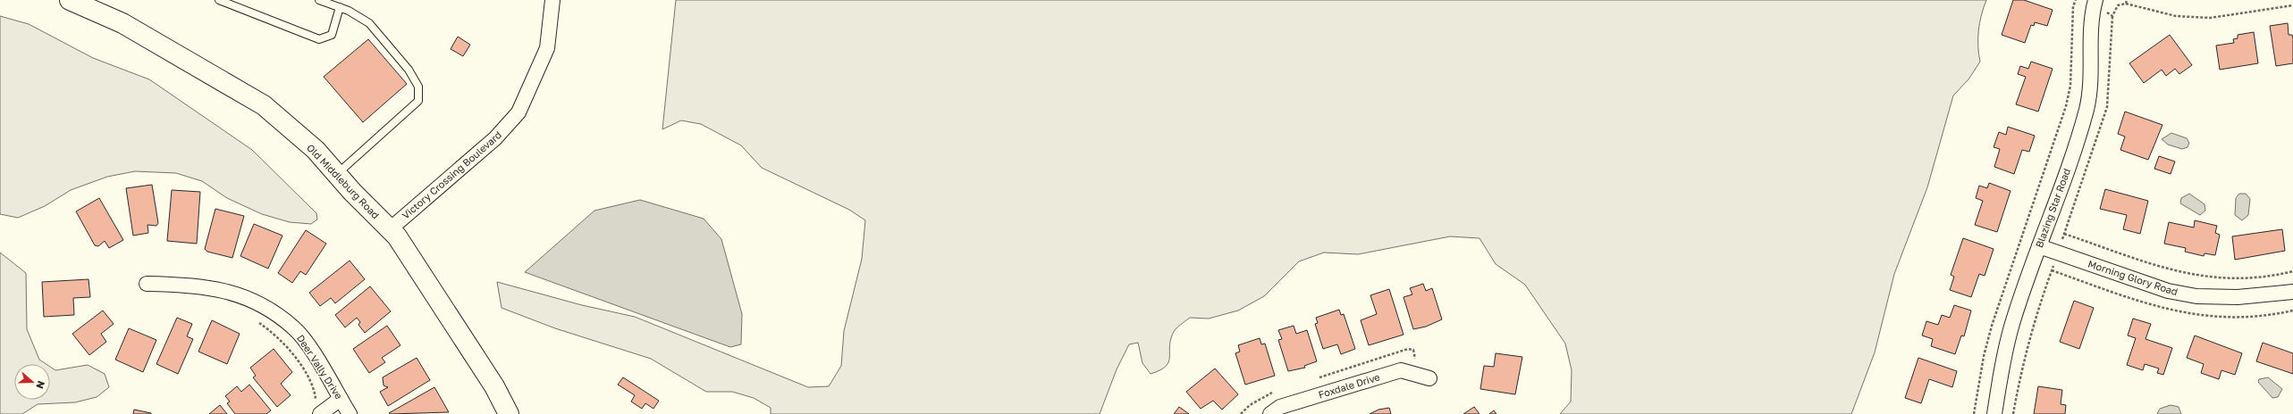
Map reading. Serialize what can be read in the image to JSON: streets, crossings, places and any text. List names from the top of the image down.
{
  "streets": {
    "main road": ["Old Middleburg Road"],
    "street": [
      "Victory Crossing Boulevard",
      "Blazing Star Road",
      "Morning Glory Road",
      "Deer Vally Drive",
      "Foxdale Drive"
    ]
  },
  "crossings": [
    ["Victory Crossing Boulevard", "Old Middleburg Road"],
    ["Blazing Star Road", "Morning Glory Road"]
  ],
  "north": "right"
}
